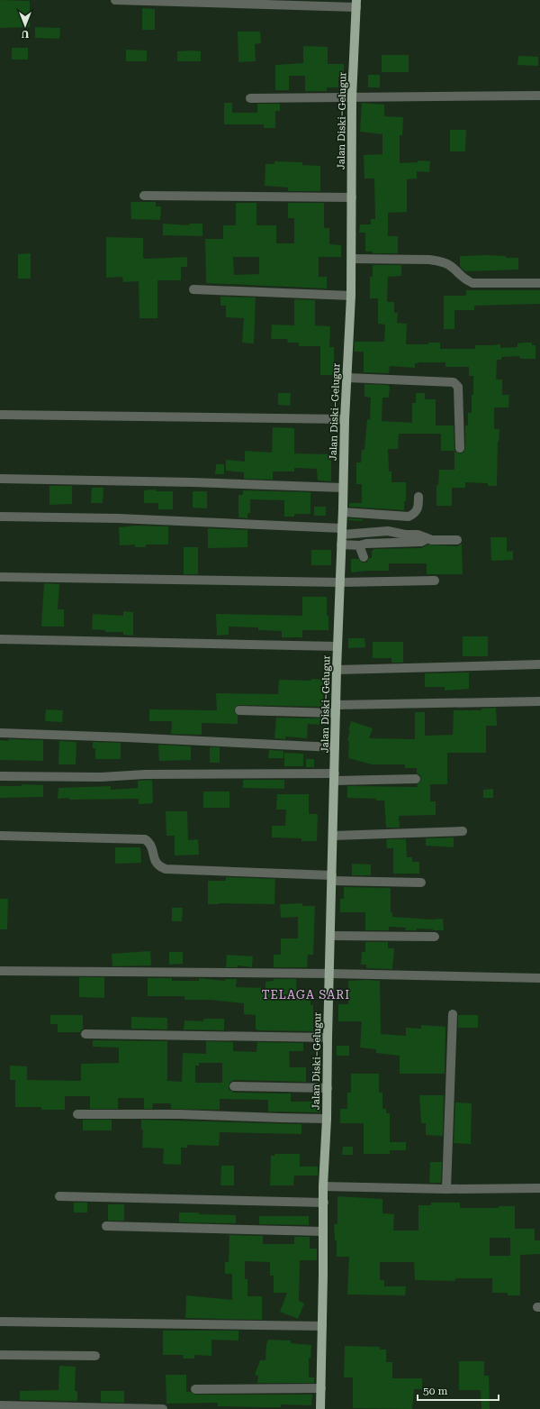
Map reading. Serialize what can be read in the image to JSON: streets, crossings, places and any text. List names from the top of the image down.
{
  "streets": {
    "main road": ["Jalan Diski–Gelugur"]
  },
  "districts": ["TELAGA SARI"],
  "scale_bar": "50 m",
  "north": "bottom"
}
